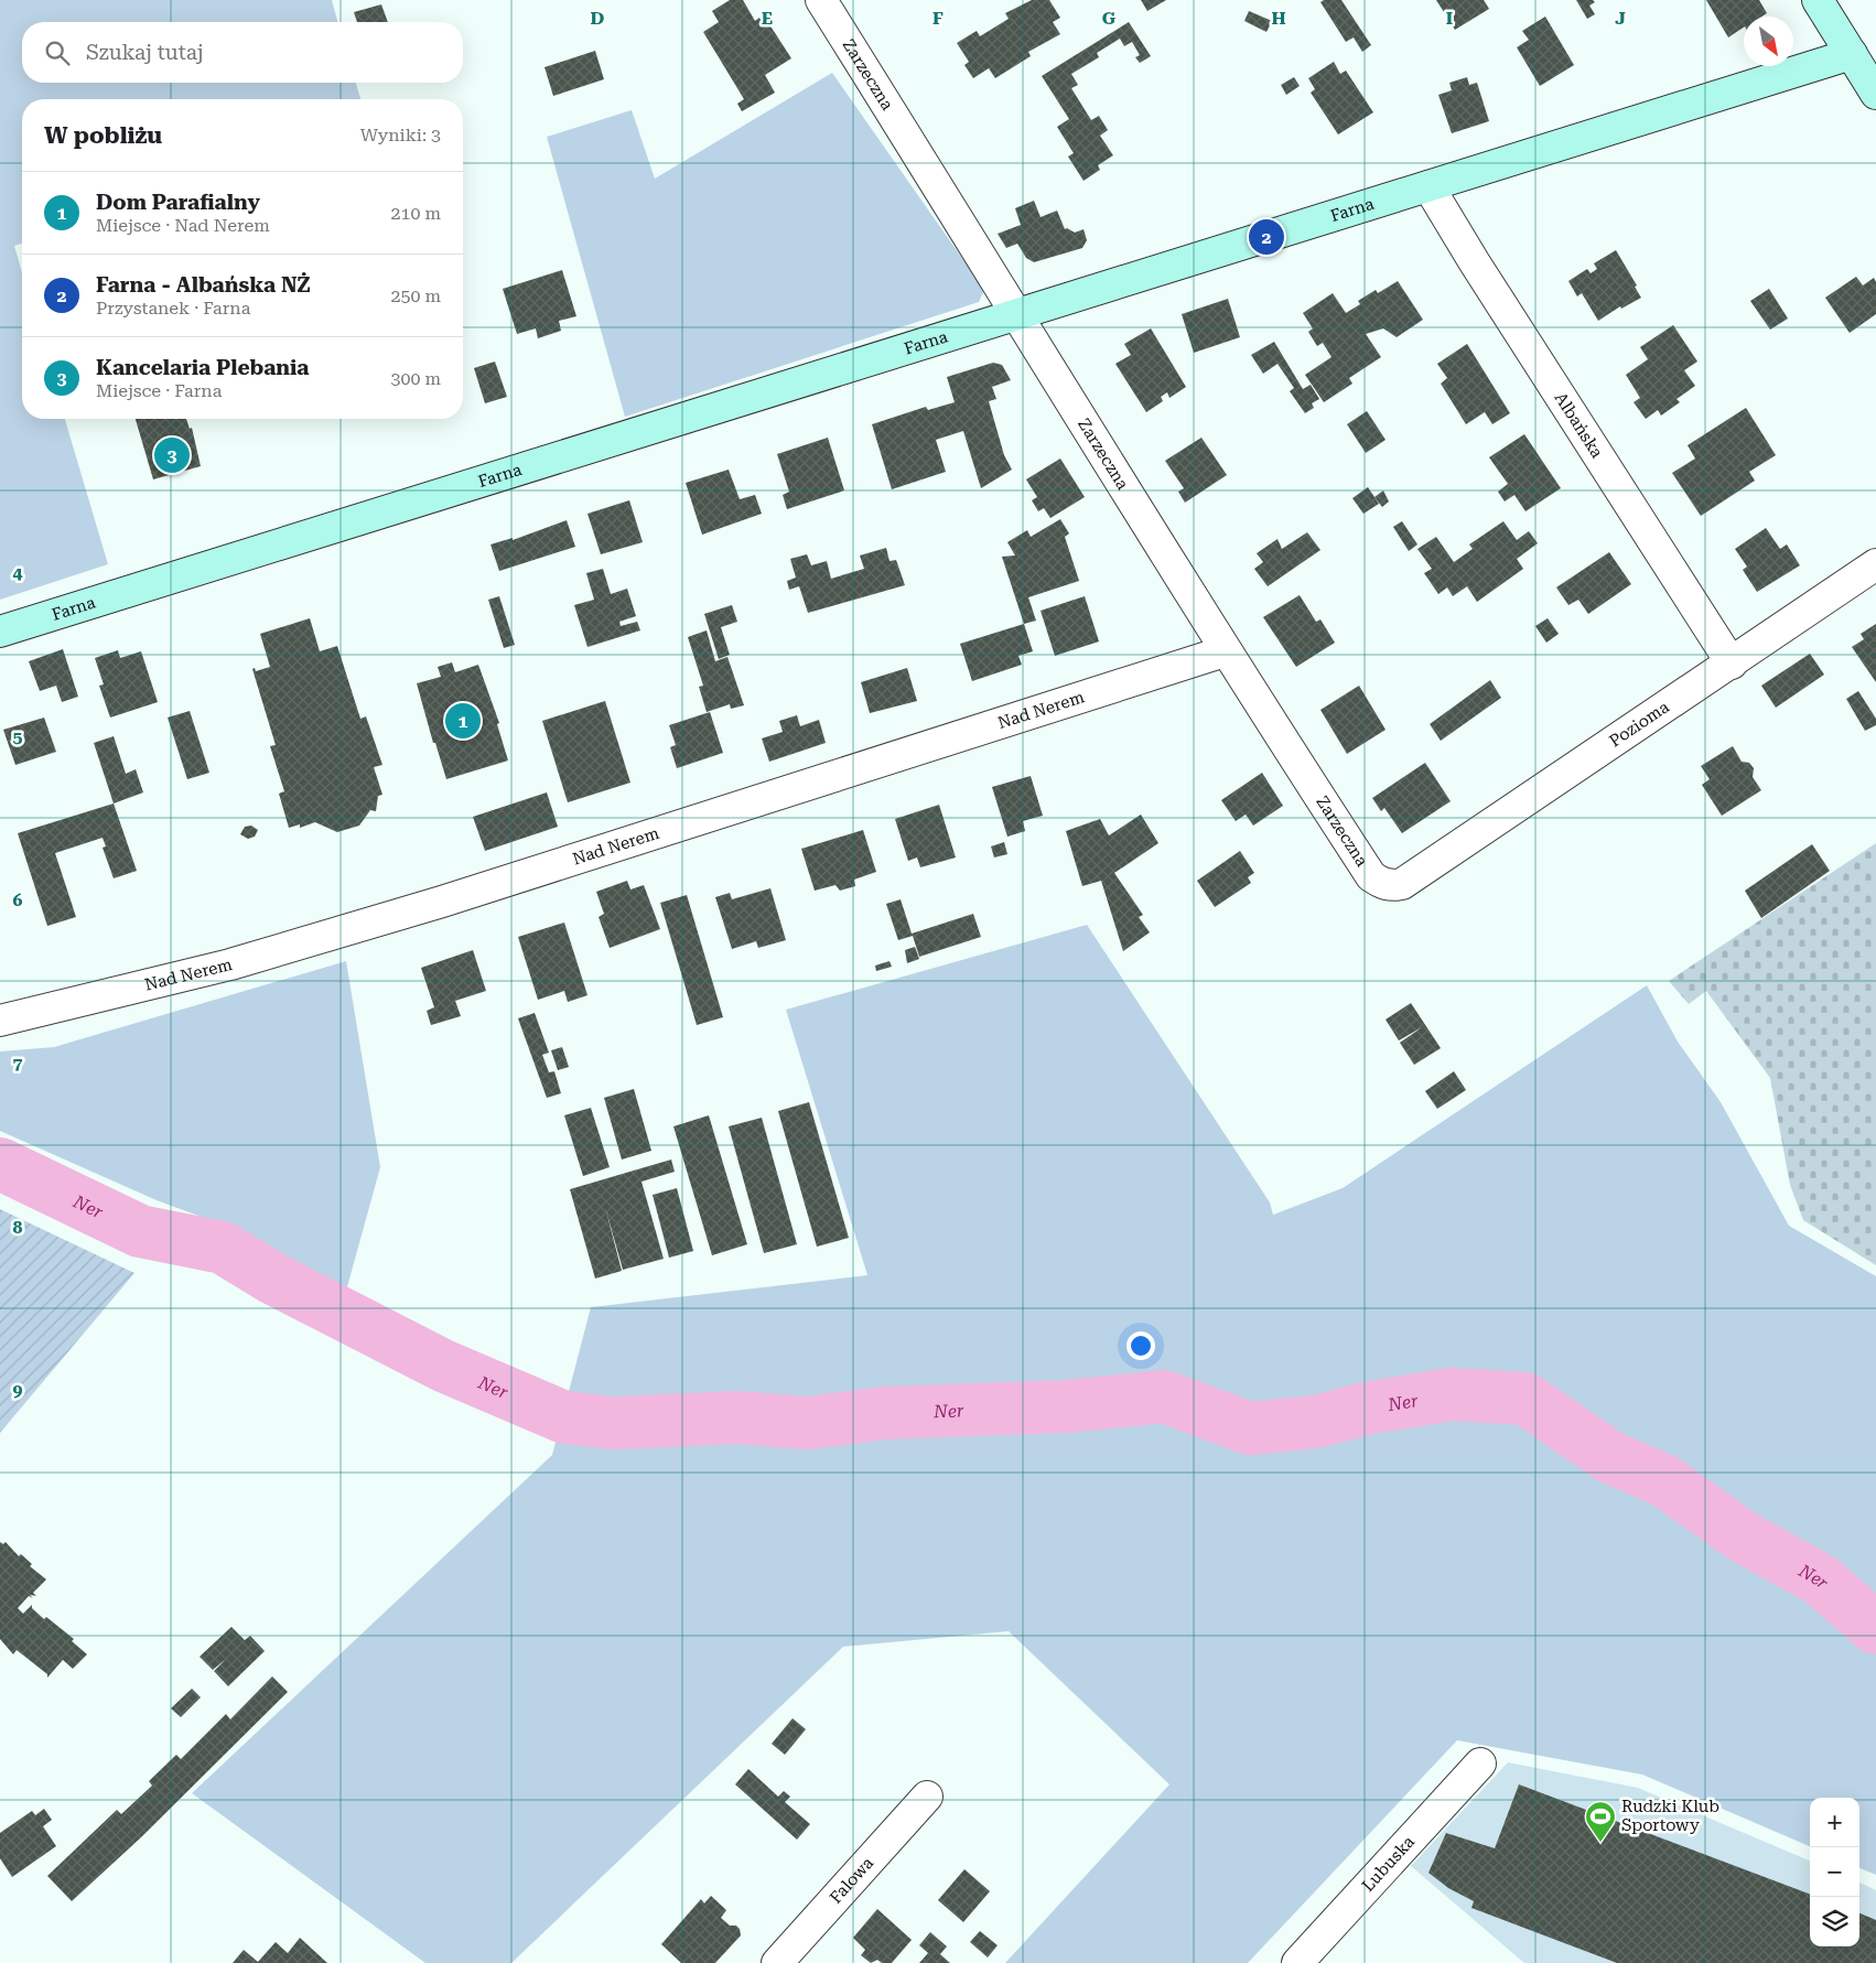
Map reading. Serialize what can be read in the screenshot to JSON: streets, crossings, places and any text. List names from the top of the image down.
{
  "streets": {
    "street": [
      "Zarzeczna",
      "Farna",
      "Albańska",
      "Nad Nerem",
      "Pozioma",
      "Lubuska",
      "Falowa"
    ]
  },
  "crossings": [
    ["Zarzeczna", "Farna"],
    ["Zarzeczna", "Nad Nerem"],
    ["Zarzeczna", "Pozioma"],
    ["Farna", "Albańska"],
    ["Albańska", "Pozioma"]
  ],
  "water": ["Ner"],
  "places": {
    "sports": ["Rudzki Klub Sportowy"]
  },
  "north": "bottom right",
  "page": {
    "search": "Szukaj tutaj",
    "heading": ["W pobliżu", "Wyniki: 3"],
    "list": [
      {
        "mark": "1",
        "name": "Dom Parafialny",
        "note": "Miejsce · Nad Nerem",
        "value": "210 m"
      },
      {
        "mark": "2",
        "name": "Farna - Albańska NŻ",
        "note": "Przystanek · Farna",
        "value": "250 m"
      },
      {
        "mark": "3",
        "name": "Kancelaria Plebania",
        "note": "Miejsce · Farna",
        "value": "300 m"
      }
    ],
    "pins": ["2", "3", "1"],
    "map_buttons": ["+", "−"]
  },
  "grid": {
    "columns": [
      "D",
      "E",
      "F",
      "G",
      "H",
      "I",
      "J"
    ],
    "rows": [
      "4",
      "5",
      "6",
      "7",
      "8",
      "9"
    ]
  }
}
